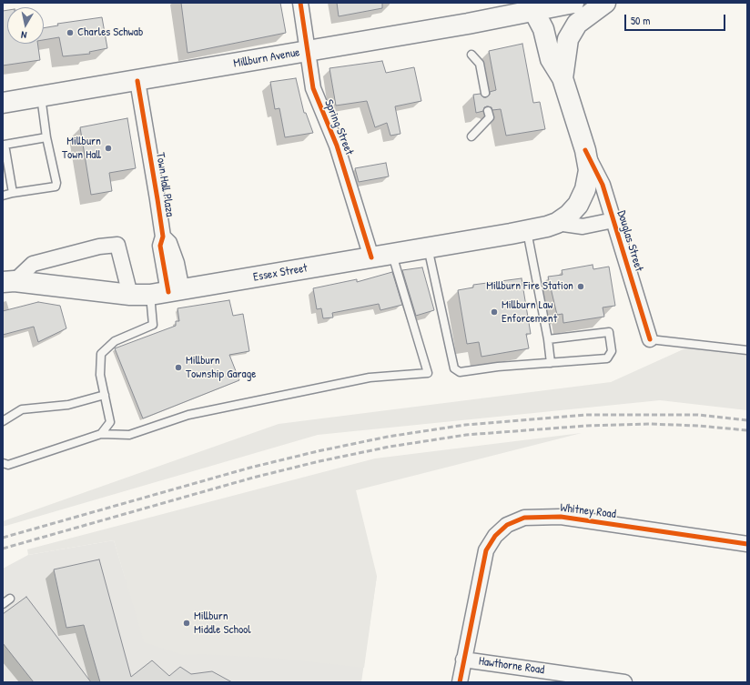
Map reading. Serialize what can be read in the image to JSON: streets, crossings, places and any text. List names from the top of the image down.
{
  "streets": {
    "main road": ["Millburn Avenue", "Douglas Street", "Essex Street"],
    "street": [
      "Spring Street",
      "Town Hall Plaza",
      "Whitney Road",
      "Hawthorne Road"
    ]
  },
  "crossings": [
    ["Millburn Avenue", "Spring Street"],
    ["Millburn Avenue", "Town Hall Plaza"],
    ["Spring Street", "Essex Street"],
    ["Town Hall Plaza", "Essex Street"],
    ["Douglas Street", "Essex Street"],
    ["Whitney Road", "Hawthorne Road"]
  ],
  "places": [
    "Charles Schwab",
    "Millburn Town Hall",
    "Millburn Fire Station",
    "Millburn Law Enforcement",
    "Millburn Township Garage",
    "Millburn Middle School"
  ],
  "scale_bar": "50 m",
  "north": "bottom"
}
